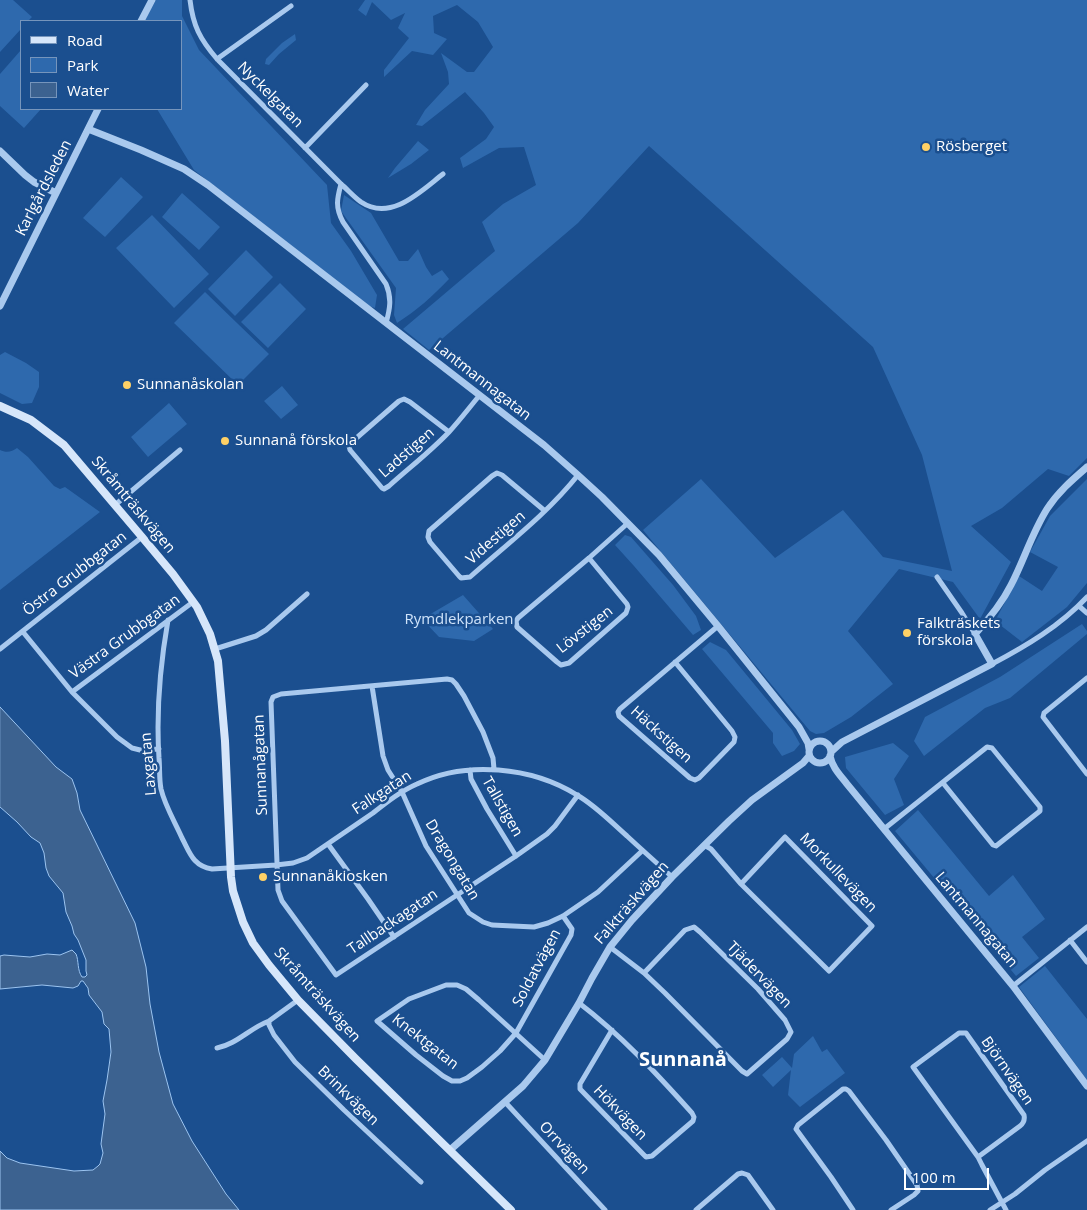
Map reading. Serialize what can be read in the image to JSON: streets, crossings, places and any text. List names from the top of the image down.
{
  "streets": {
    "main road": ["Skråmträskvägen"],
    "street": [
      "Nyckelgatan",
      "Karlgårdsleden",
      "Lantmannagatan",
      "Ladstigen",
      "Videstigen",
      "Östra Grubbgatan",
      "Lövstigen",
      "Västra Grubbgatan",
      "Häckstigen",
      "Laxgatan",
      "Sunnanågatan",
      "Falkgatan",
      "Tallstigen",
      "Dragongatan",
      "Morkullevägen",
      "Falkträskvägen",
      "Tallbackagatan",
      "Soldatvägen",
      "Tjädervägen",
      "Knektgatan",
      "Björnvägen",
      "Brinkvägen",
      "Hökvägen",
      "Orrvägen"
    ]
  },
  "crossings": [
    ["Karlgårdsleden", "Lantmannagatan"],
    ["Lantmannagatan", "Ladstigen"],
    ["Lantmannagatan", "Videstigen"],
    ["Lantmannagatan", "Lövstigen"],
    ["Lantmannagatan", "Häckstigen"],
    ["Lantmannagatan", "Falkträskvägen"],
    ["Skråmträskvägen", "Östra Grubbgatan"],
    ["Skråmträskvägen", "Västra Grubbgatan"],
    ["Skråmträskvägen", "Laxgatan"],
    ["Skråmträskvägen", "Falkgatan"],
    ["Skråmträskvägen", "Falkträskvägen"],
    ["Västra Grubbgatan", "Laxgatan"],
    ["Laxgatan", "Falkgatan"],
    ["Sunnanågatan", "Falkgatan"],
    ["Sunnanågatan", "Dragongatan"],
    ["Sunnanågatan", "Tallbackagatan"],
    ["Falkgatan", "Tallstigen"],
    ["Falkgatan", "Dragongatan"],
    ["Falkgatan", "Falkträskvägen"],
    ["Falkgatan", "Tallbackagatan"],
    ["Tallstigen", "Tallbackagatan"],
    ["Dragongatan", "Tallbackagatan"],
    ["Dragongatan", "Soldatvägen"],
    ["Morkullevägen", "Falkträskvägen"],
    ["Falkträskvägen", "Tjädervägen"],
    ["Falkträskvägen", "Knektgatan"],
    ["Falkträskvägen", "Hökvägen"],
    ["Falkträskvägen", "Orrvägen"],
    ["Soldatvägen", "Knektgatan"]
  ],
  "districts": ["Sunnanå"],
  "parks": ["Rymdlekparken"],
  "places": [
    "Rösberget",
    "Sunnanåskolan",
    "Sunnanå förskola",
    "Falkträskets förskola",
    "Sunnanåkiosken"
  ],
  "legend": ["Road", "Park", "Water"],
  "scale_bar": "100 m"
}
